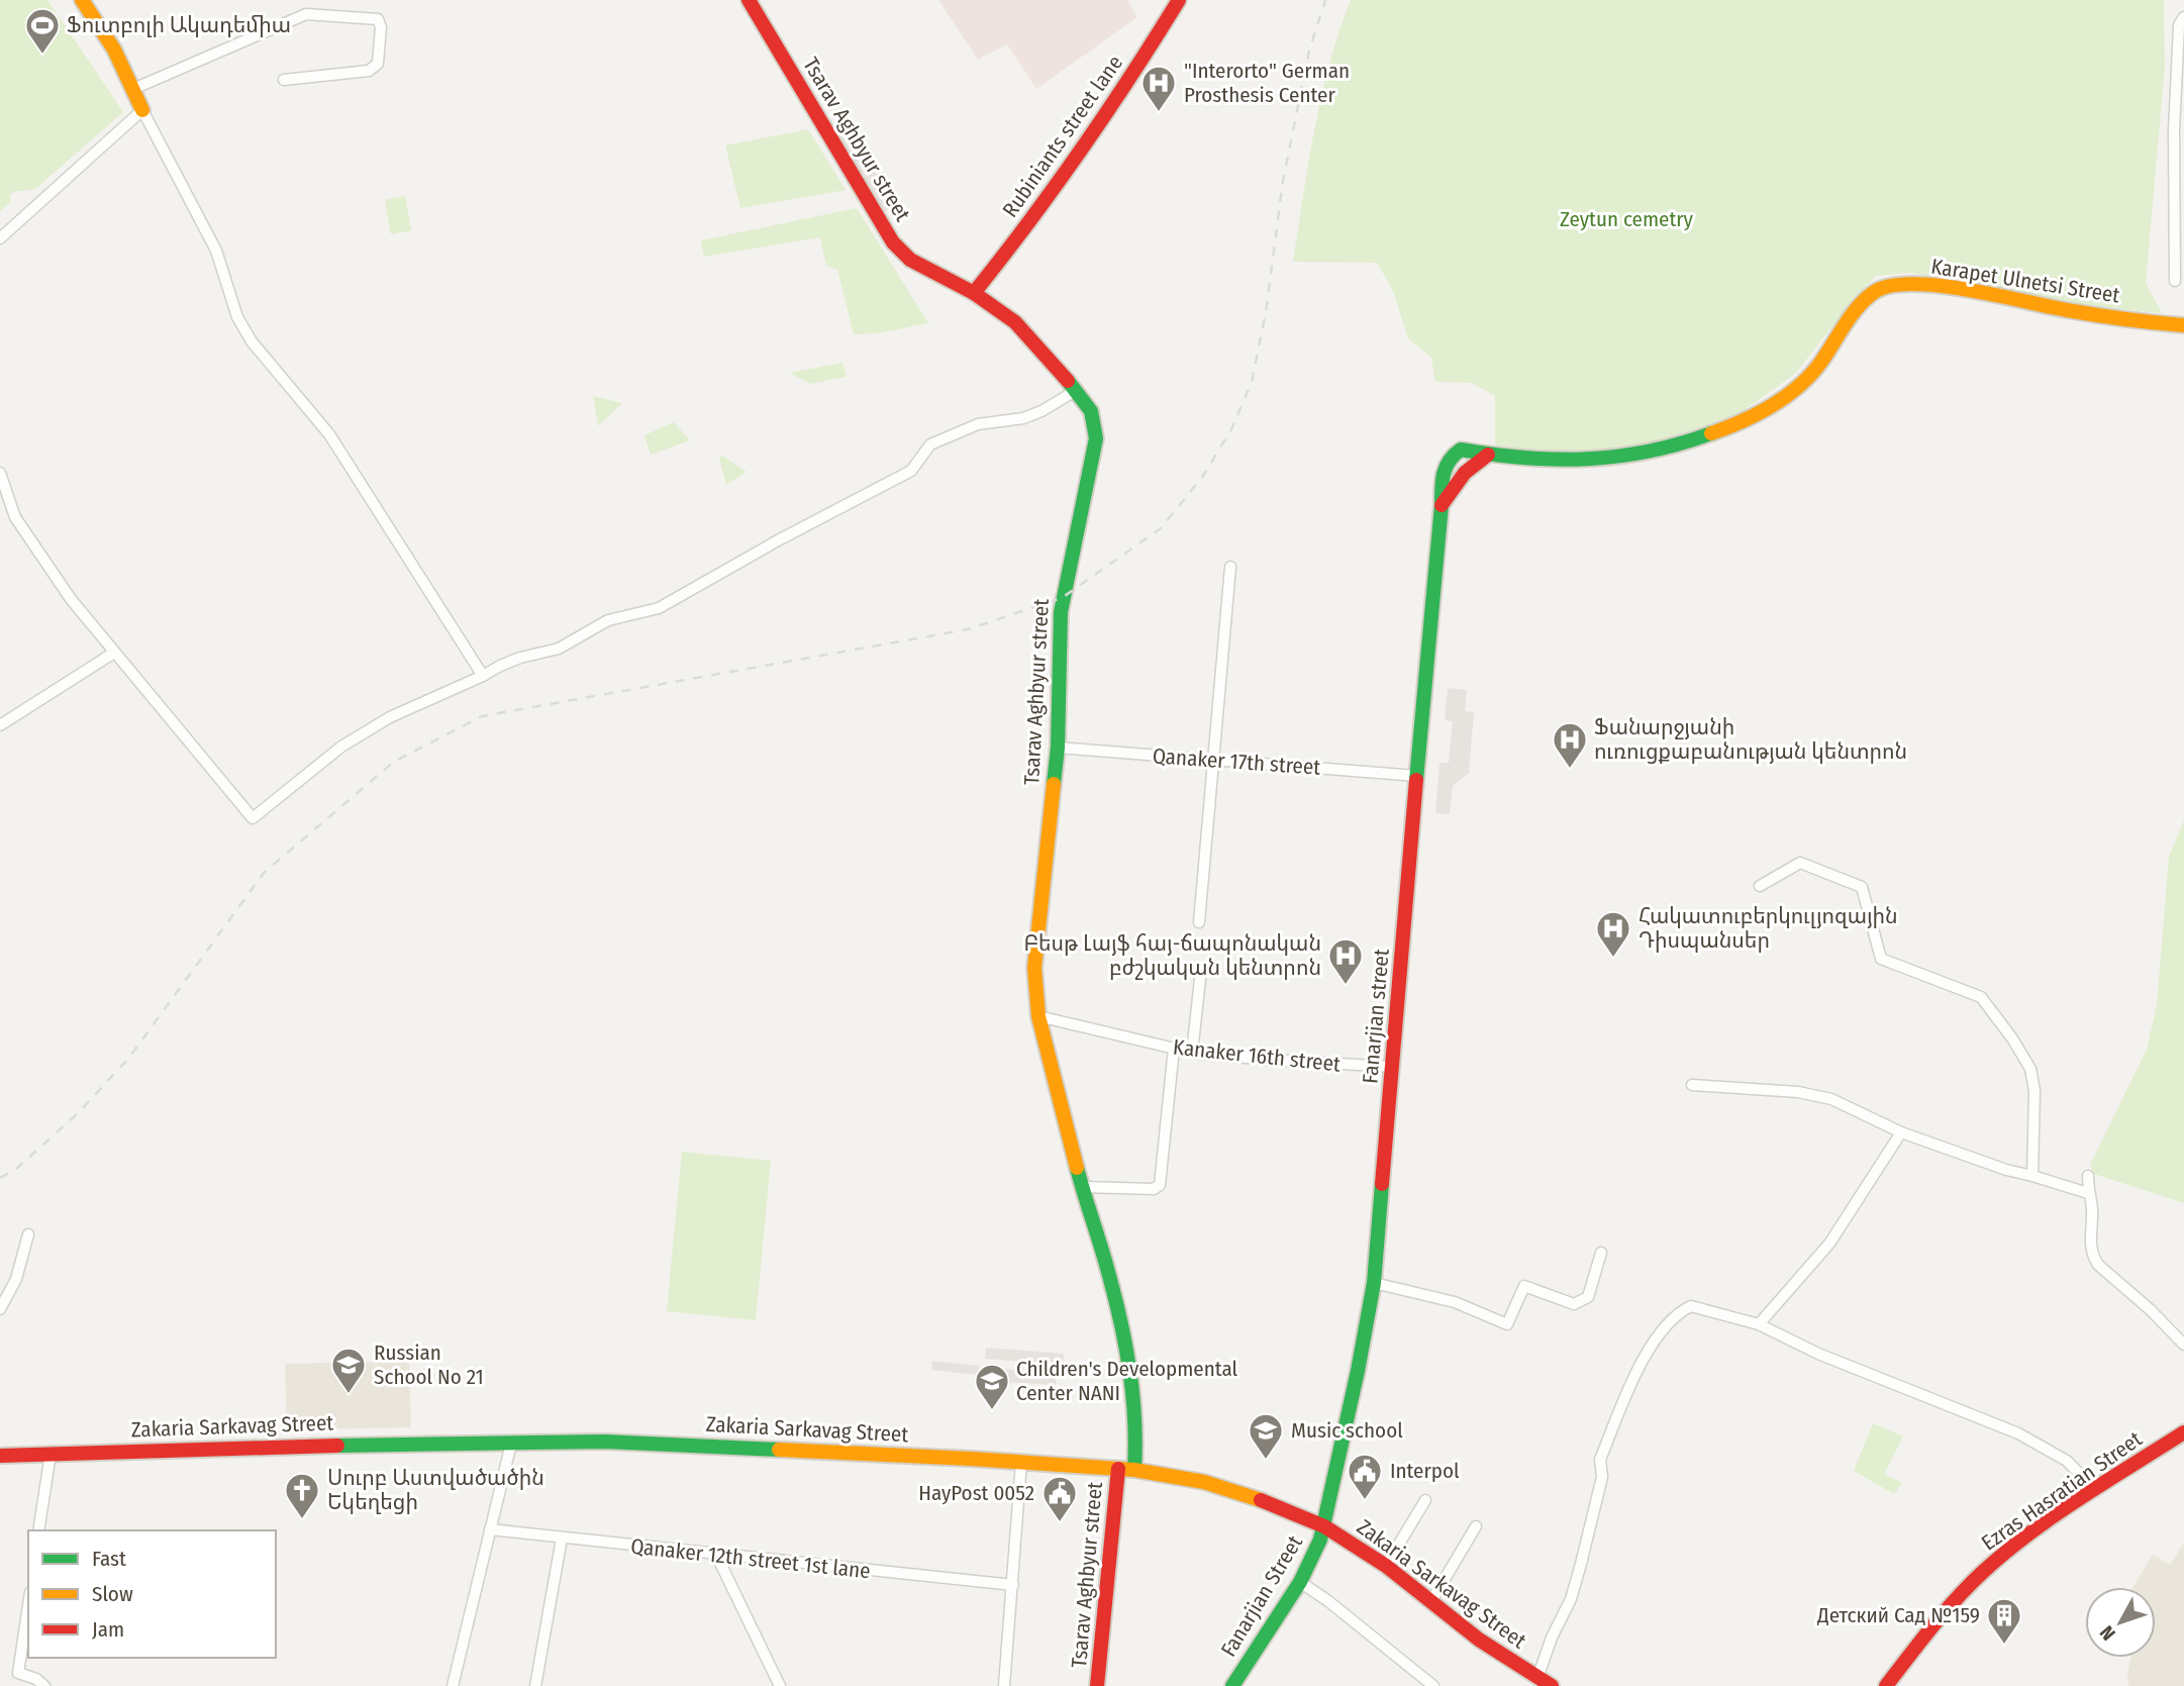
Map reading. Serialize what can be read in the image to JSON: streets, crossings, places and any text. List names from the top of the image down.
{
  "streets": {
    "street": [
      "Rubiniants street lane",
      "Tsarav Aghbyur street",
      "Karapet Ulnetsi Street",
      "Qanaker 17th street",
      "Fanarjian street",
      "Kanaker 16th street",
      "Zakaria Sarkavag Street",
      "Ezras Hasratian Street",
      "Qanaker 12th street 1st lane",
      "Fanarjian Street"
    ]
  },
  "crossings": [
    ["Rubiniants street lane", "Tsarav Aghbyur street"],
    ["Tsarav Aghbyur street", "Qanaker 17th street"],
    ["Tsarav Aghbyur street", "Kanaker 16th street"],
    ["Tsarav Aghbyur street", "Zakaria Sarkavag Street"],
    ["Karapet Ulnetsi Street", "Fanarjian street"],
    ["Qanaker 17th street", "Fanarjian street"],
    ["Fanarjian street", "Kanaker 16th street"],
    ["Fanarjian street", "Zakaria Sarkavag Street"],
    ["Fanarjian street", "Fanarjian Street"],
    ["Zakaria Sarkavag Street", "Fanarjian Street"]
  ],
  "parks": ["Zeytun cemetry"],
  "places": {
    "sports": ["Ֆուտբոլի Ակադեմիա"],
    "hospital": [
      "\"Interorto\" German Prosthesis Center",
      "Ֆանարջյանի ուռուցքաբանության կենտրոն",
      "Հակատուբերկուլյոզային Դիսպանսեր",
      "Բեսթ Լայֆ հայ-ճապոնական բժշկական կենտրոն"
    ],
    "school or university": ["Russian School No 21", "Children's Developmental Center NANI", "Music school"],
    "public building": ["Interpol", "HayPost 0052"],
    "church": ["Սուրբ Աստվածածին Եկեղեցի"],
    "building": ["Детский Сад №159"]
  },
  "legend": ["Fast", "Slow", "Jam"],
  "north": "bottom left"
}
